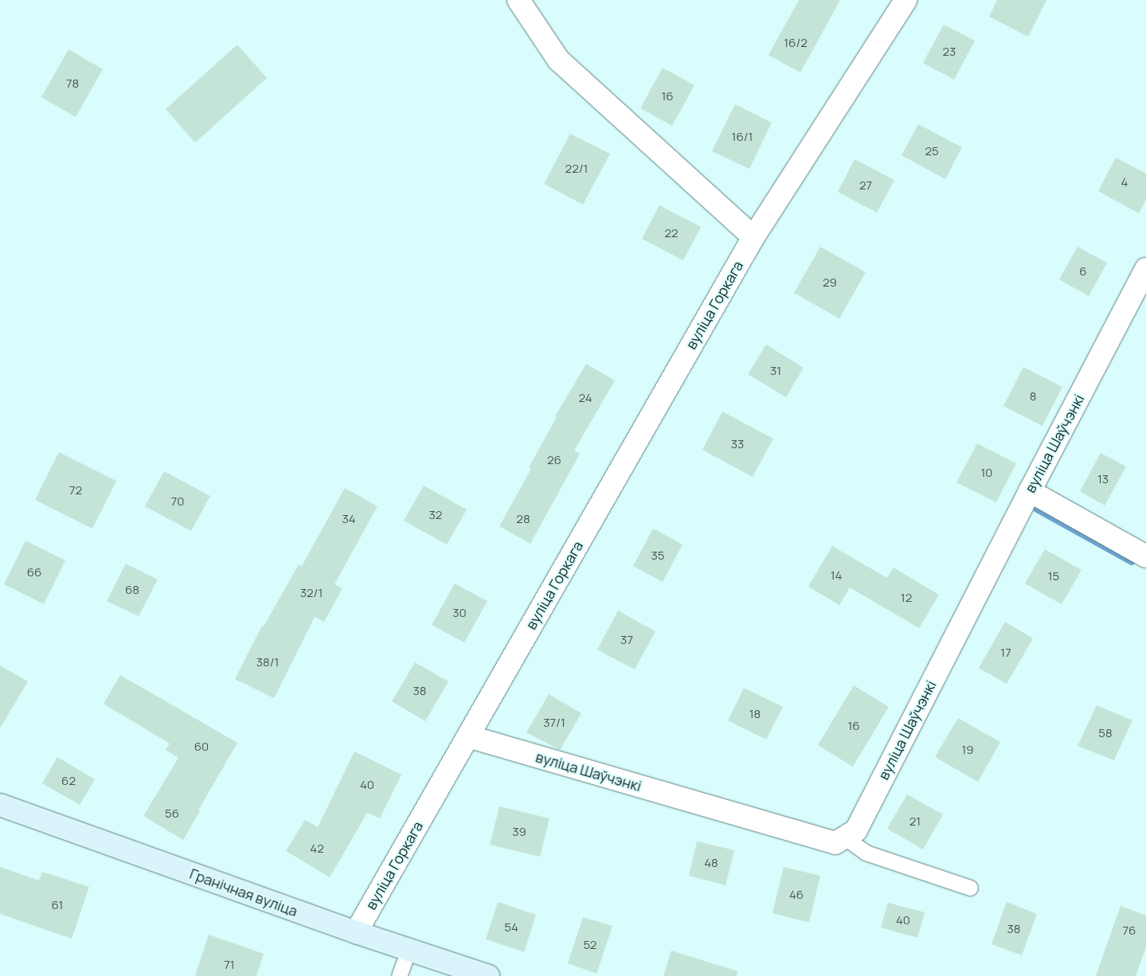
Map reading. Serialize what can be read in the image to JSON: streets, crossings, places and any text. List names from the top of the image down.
{
  "streets": {
    "main road": ["Гранічная вуліца"],
    "street": ["вуліца Горкага", "вуліца Шаўчэнкі"]
  },
  "crossings": [
    ["вуліца Горкага", "вуліца Шаўчэнкі"],
    ["вуліца Горкага", "Гранічная вуліца"]
  ],
  "house_numbers": [
    "16/2",
    "23",
    "78",
    "16",
    "16/1",
    "25",
    "22/1",
    "4",
    "27",
    "22",
    "6",
    "29",
    "31",
    "8",
    "24",
    "33",
    "26",
    "10",
    "13",
    "72",
    "70",
    "32",
    "34",
    "28",
    "35",
    "66",
    "14",
    "15",
    "68",
    "32/1",
    "12",
    "30",
    "37",
    "17",
    "38/1",
    "38",
    "18",
    "37/1",
    "16",
    "58",
    "60",
    "19",
    "62",
    "40",
    "56",
    "21",
    "39",
    "42",
    "48",
    "46",
    "61",
    "40",
    "54",
    "38",
    "76",
    "52",
    "71"
  ]
}
